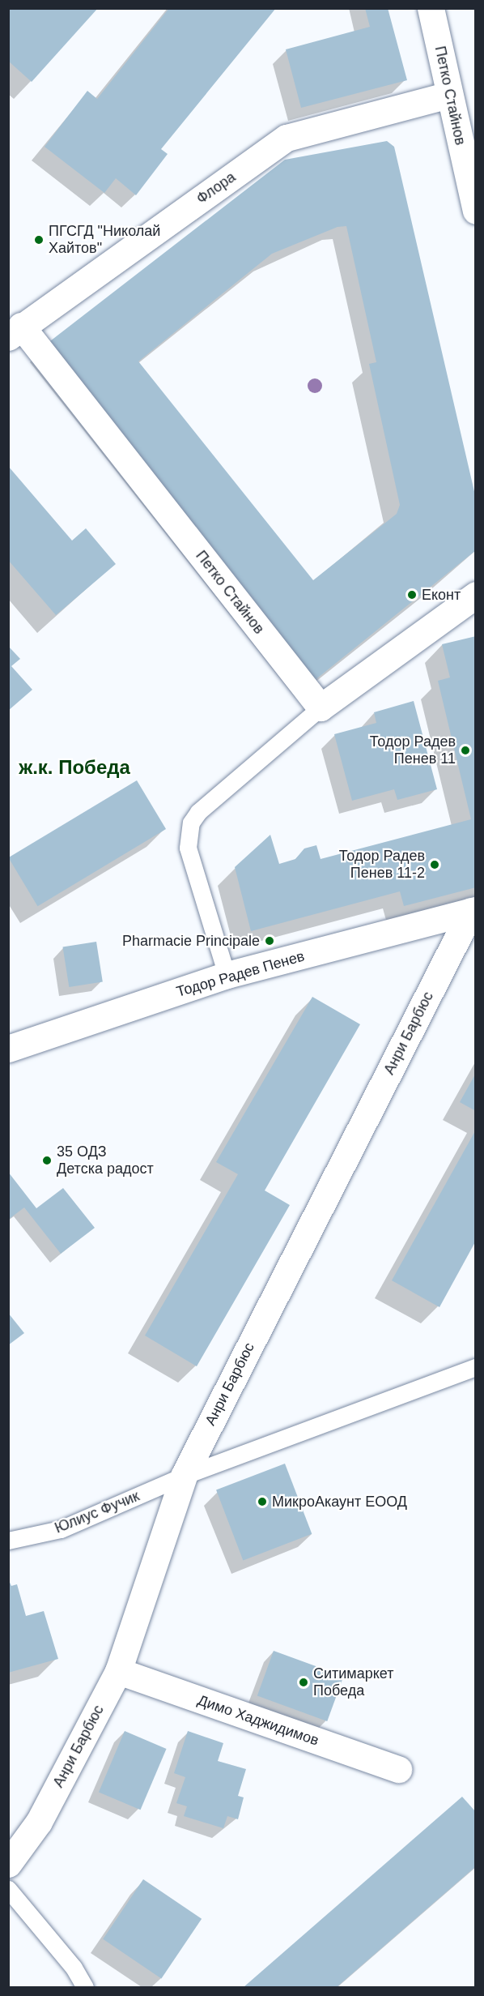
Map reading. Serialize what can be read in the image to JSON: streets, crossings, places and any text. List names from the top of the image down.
{
  "streets": {
    "street": [
      "Петко Стайнов",
      "Флора",
      "Тодор Радев Пенев",
      "Анри Барбюс",
      "Димо Хаджидимов"
    ],
    "lane": ["Юлиус Фучик"]
  },
  "crossings": [
    ["Петко Стайнов", "Флора"],
    ["Тодор Радев Пенев", "Анри Барбюс"],
    ["Анри Барбюс", "Юлиус Фучик"],
    ["Анри Барбюс", "Димо Хаджидимов"]
  ],
  "districts": ["ж.к. Победа"],
  "places": [
    "ПГСГД \"Николай Хайтов\"",
    "Еконт",
    "Тодор Радев Пенев 11",
    "Тодор Радев Пенев 11-2",
    "Pharmacie Principale",
    "35 ОДЗ Детска радост",
    "МикроАкаунт ЕООД",
    "Ситимаркет Победа"
  ]
}
